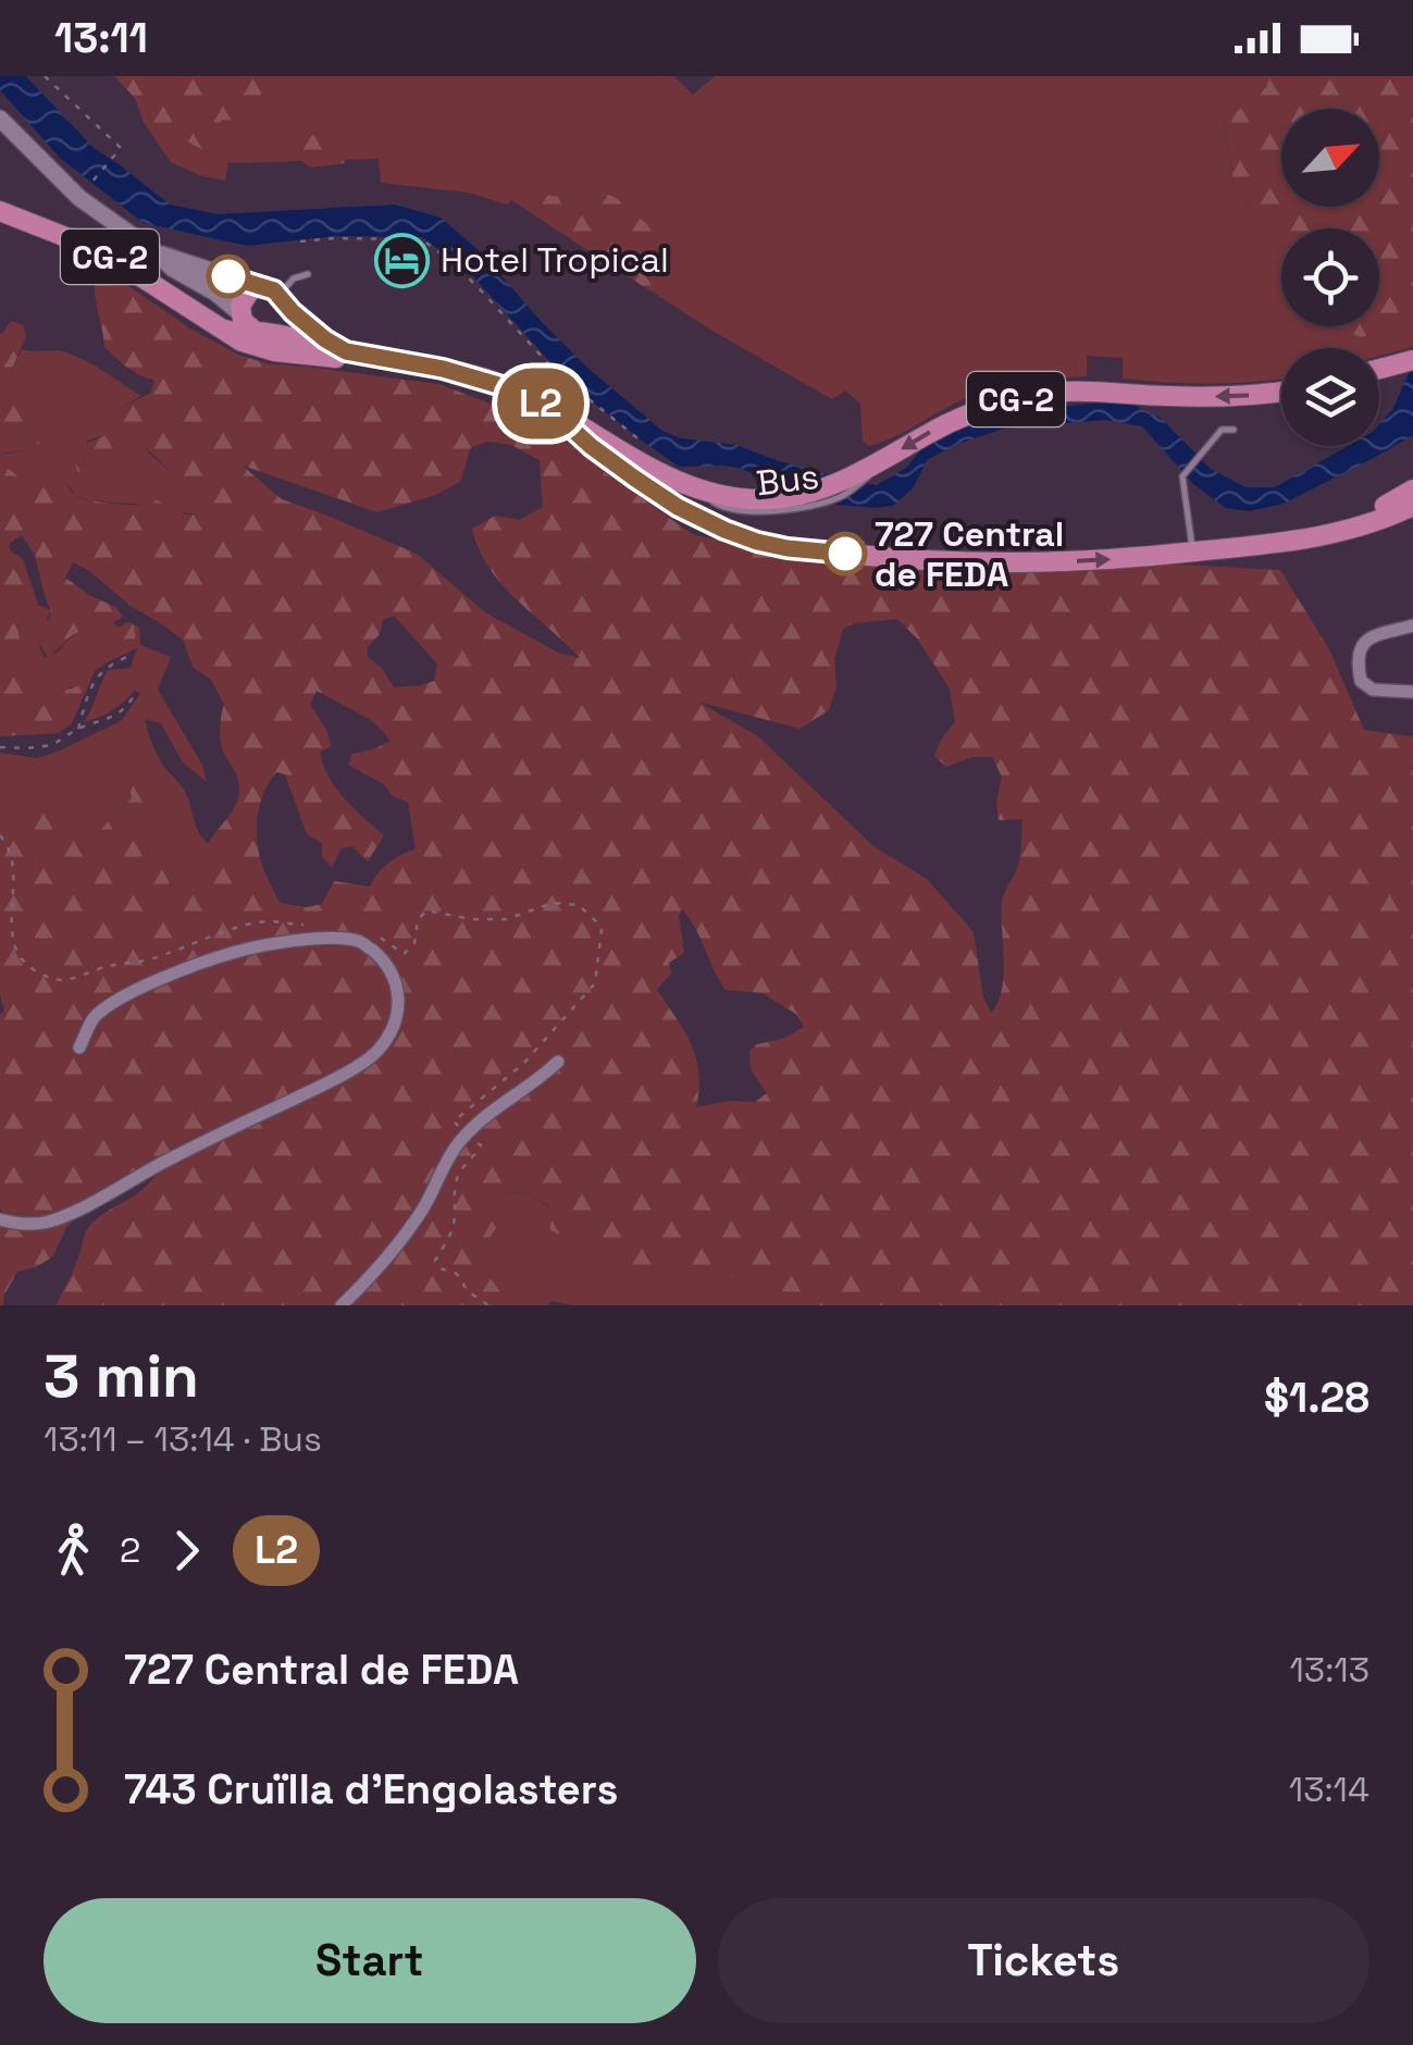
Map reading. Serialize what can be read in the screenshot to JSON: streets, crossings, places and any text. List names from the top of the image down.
{
  "streets": {
    "highway": ["CG-2"]
  },
  "places": {
    "hotel": ["Hotel Tropical"],
    "other": ["727 Central de FEDA"]
  },
  "lines": ["bus line L2"],
  "north": "top right",
  "page": {
    "status": "13:11",
    "on_map": "L2",
    "heading": ["3 min", "13:11 – 13:14 · Bus", "$1.28"],
    "legs": ["2", "L2"],
    "list": [
      {
        "name": "727 Central de FEDA",
        "value": "13:13"
      },
      {
        "name": "743 Cruïlla d'Engolasters",
        "value": "13:14"
      }
    ],
    "buttons": ["Start", "Tickets"]
  }
}
